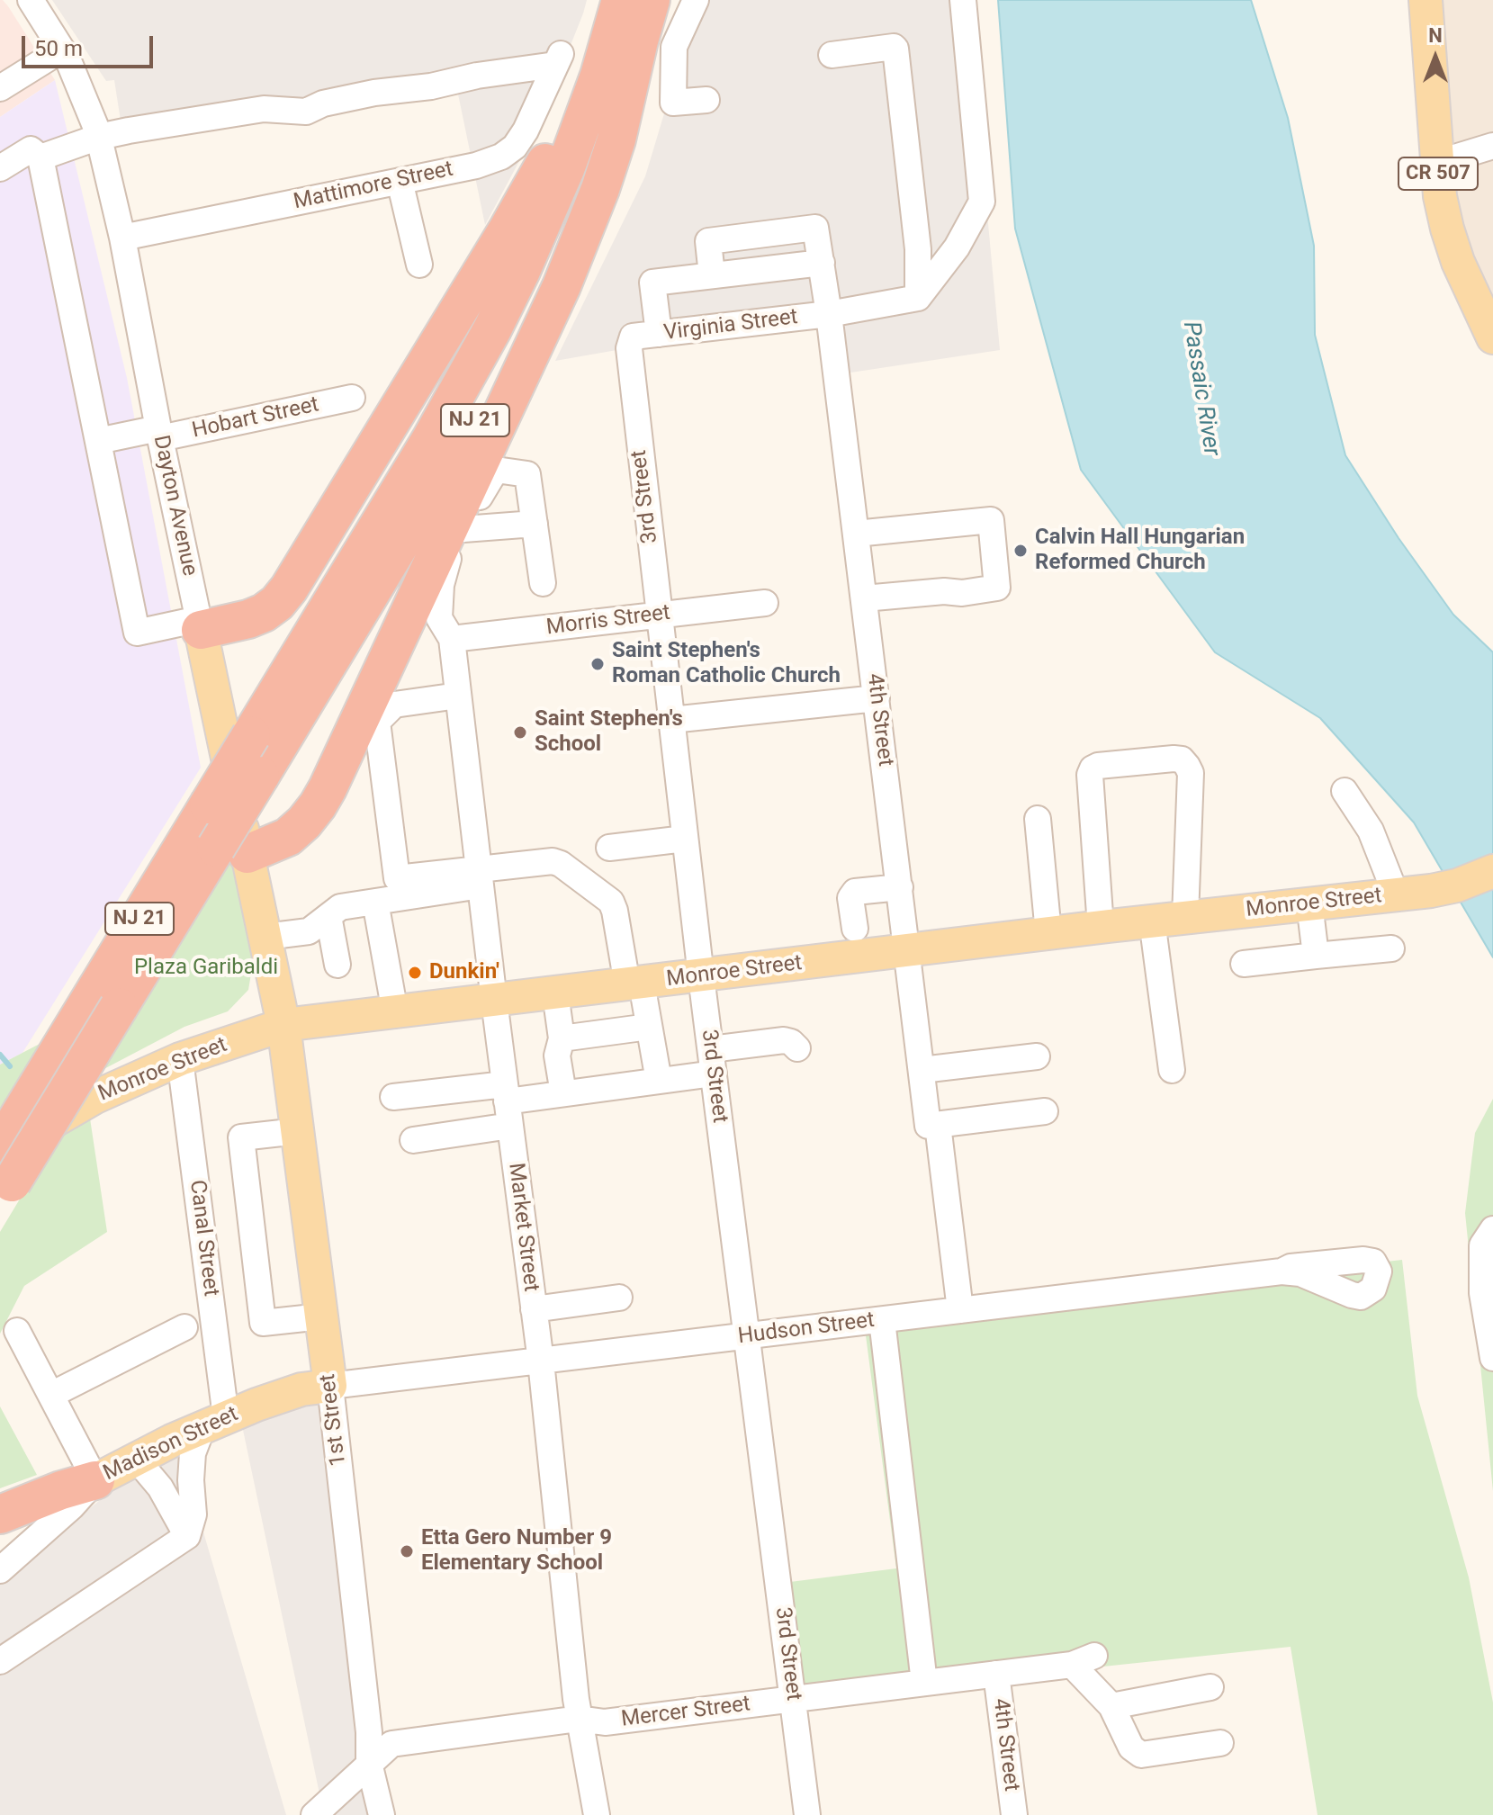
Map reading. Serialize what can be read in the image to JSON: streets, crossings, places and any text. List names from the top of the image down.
{
  "streets": {
    "highway": ["NJ 21"],
    "main road": [
      "CR 507",
      "Dayton Avenue",
      "Monroe Street",
      "1st Street",
      "Madison Street"
    ],
    "street": [
      "Mattimore Street",
      "Virginia Street",
      "Hobart Street",
      "3rd Street",
      "Morris Street",
      "4th Street",
      "Market Street",
      "Canal Street",
      "Hudson Street",
      "Mercer Street"
    ]
  },
  "crossings": [
    ["Mattimore Street", "Dayton Avenue"],
    ["Virginia Street", "3rd Street"],
    ["Virginia Street", "4th Street"],
    ["Hobart Street", "Dayton Avenue"],
    ["NJ 21", "Dayton Avenue"],
    ["NJ 21", "Monroe Street"],
    ["3rd Street", "Morris Street"],
    ["3rd Street", "Monroe Street"],
    ["3rd Street", "Hudson Street"],
    ["3rd Street", "Mercer Street"],
    ["Dayton Avenue", "Monroe Street"],
    ["Dayton Avenue", "1st Street"],
    ["Morris Street", "Market Street"],
    ["4th Street", "Monroe Street"],
    ["4th Street", "Hudson Street"],
    ["4th Street", "Mercer Street"],
    ["Monroe Street", "Market Street"],
    ["Monroe Street", "Canal Street"],
    ["Monroe Street", "1st Street"],
    ["Market Street", "Hudson Street"],
    ["Market Street", "Mercer Street"],
    ["Canal Street", "Madison Street"],
    ["Hudson Street", "1st Street"],
    ["Hudson Street", "Madison Street"],
    ["1st Street", "Madison Street"],
    ["1st Street", "Mercer Street"]
  ],
  "water": ["Passaic River"],
  "parks": ["Plaza Garibaldi"],
  "places": [
    "Calvin Hall Hungarian Reformed Church",
    "Saint Stephen's Roman Catholic Church",
    "Saint Stephen's School",
    "Dunkin'",
    "Etta Gero Number 9 Elementary School"
  ],
  "scale_bar": "50 m",
  "north": "top"
}
